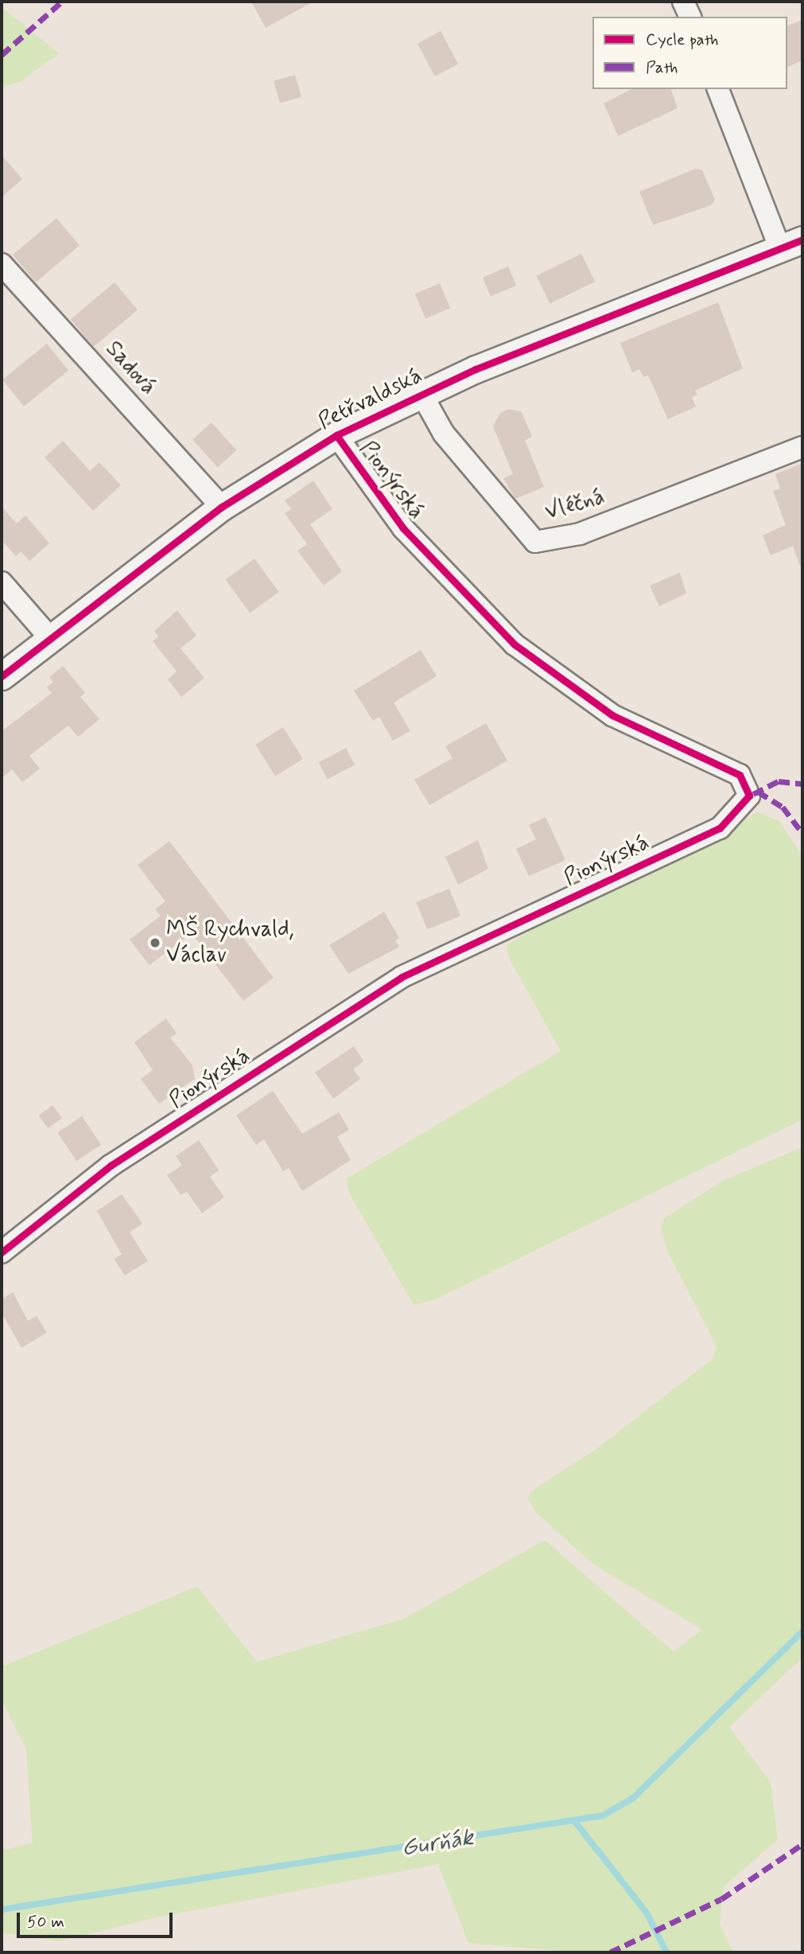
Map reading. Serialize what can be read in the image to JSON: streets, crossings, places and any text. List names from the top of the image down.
{
  "streets": {
    "street": [
      "Sadová",
      "Petřvaldská",
      "Pionýrská",
      "Vléčná"
    ]
  },
  "crossings": [
    ["Sadová", "Petřvaldská"],
    ["Petřvaldská", "Pionýrská"],
    ["Petřvaldská", "Vléčná"]
  ],
  "water": ["Gurňák"],
  "places": ["MŠ Rychvald, Václav"],
  "legend": ["Cycle path", "Path"],
  "scale_bar": "50 m"
}
